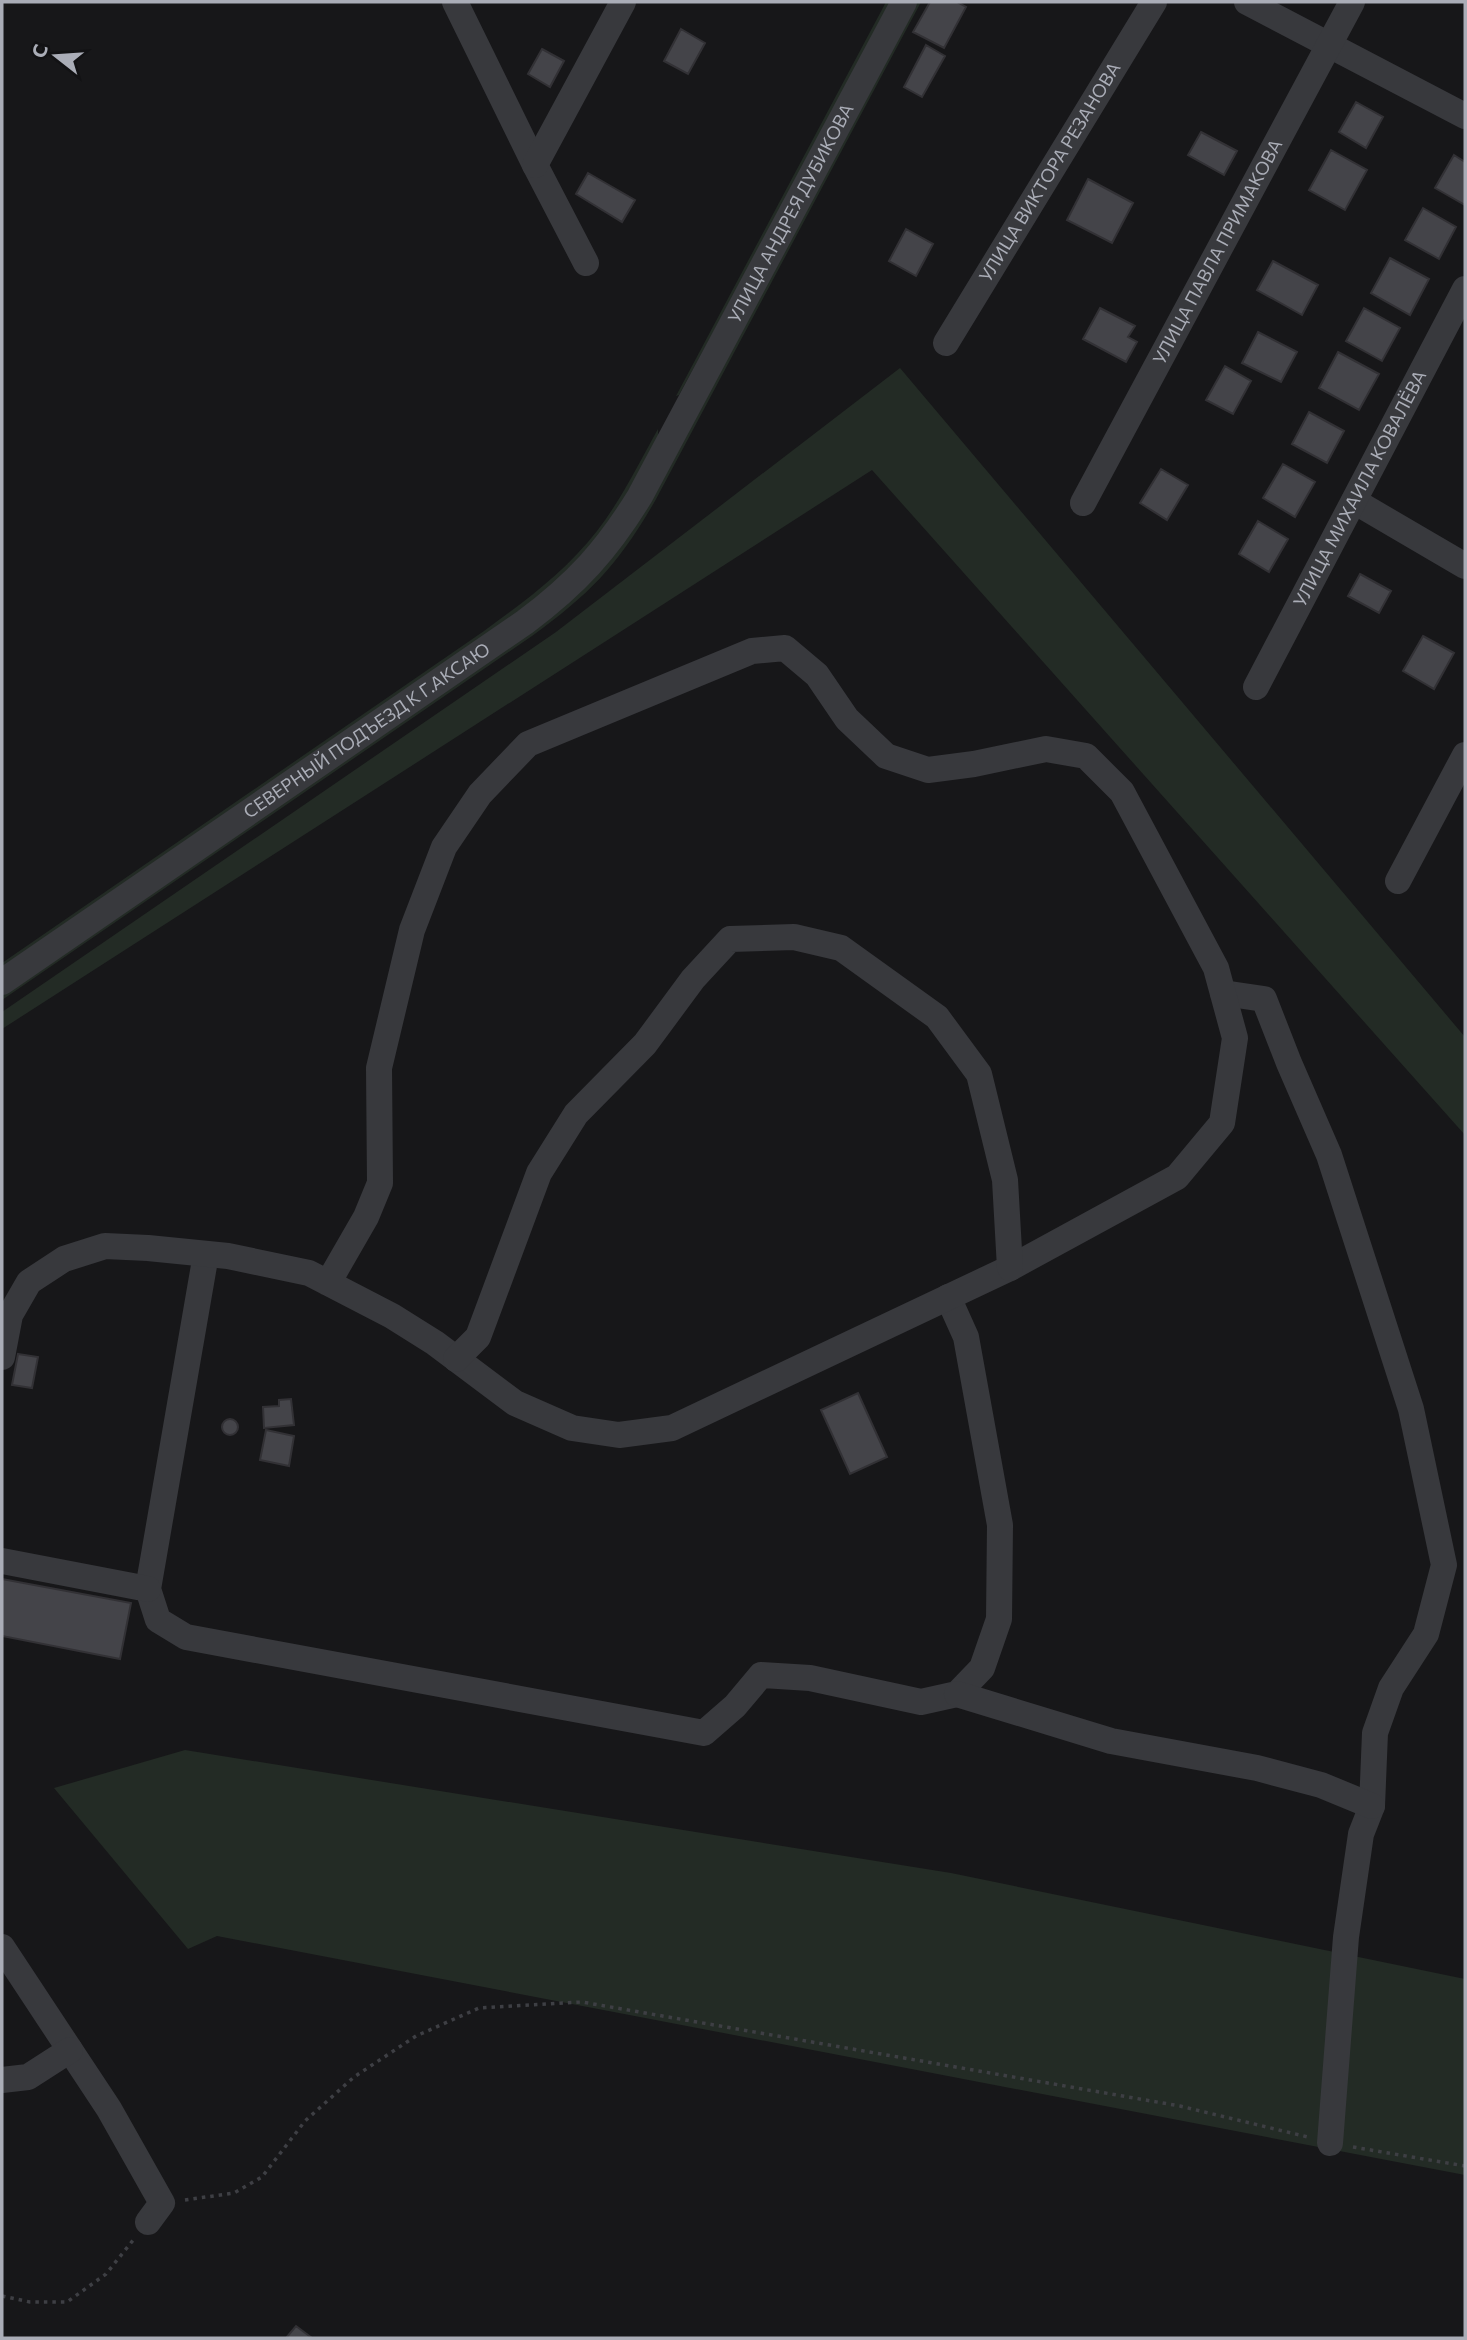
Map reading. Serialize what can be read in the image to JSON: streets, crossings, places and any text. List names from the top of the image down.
{
  "streets": {
    "street": [
      "УЛИЦА ВИКТОРА РЕЗАНОВА",
      "УЛИЦА АНДРЕЯ ДУБИКОВА",
      "УЛИЦА ПАВЛА ПРИМАКОВА",
      "УЛИЦА МИХАИЛА КОВАЛЁВА",
      "СЕВЕРНЫЙ ПОДЪЕЗД К Г.АКСАЮ"
    ]
  },
  "crossings": [
    ["УЛИЦА АНДРЕЯ ДУБИКОВА", "СЕВЕРНЫЙ ПОДЪЕЗД К Г.АКСАЮ"]
  ],
  "north": "left"
}
